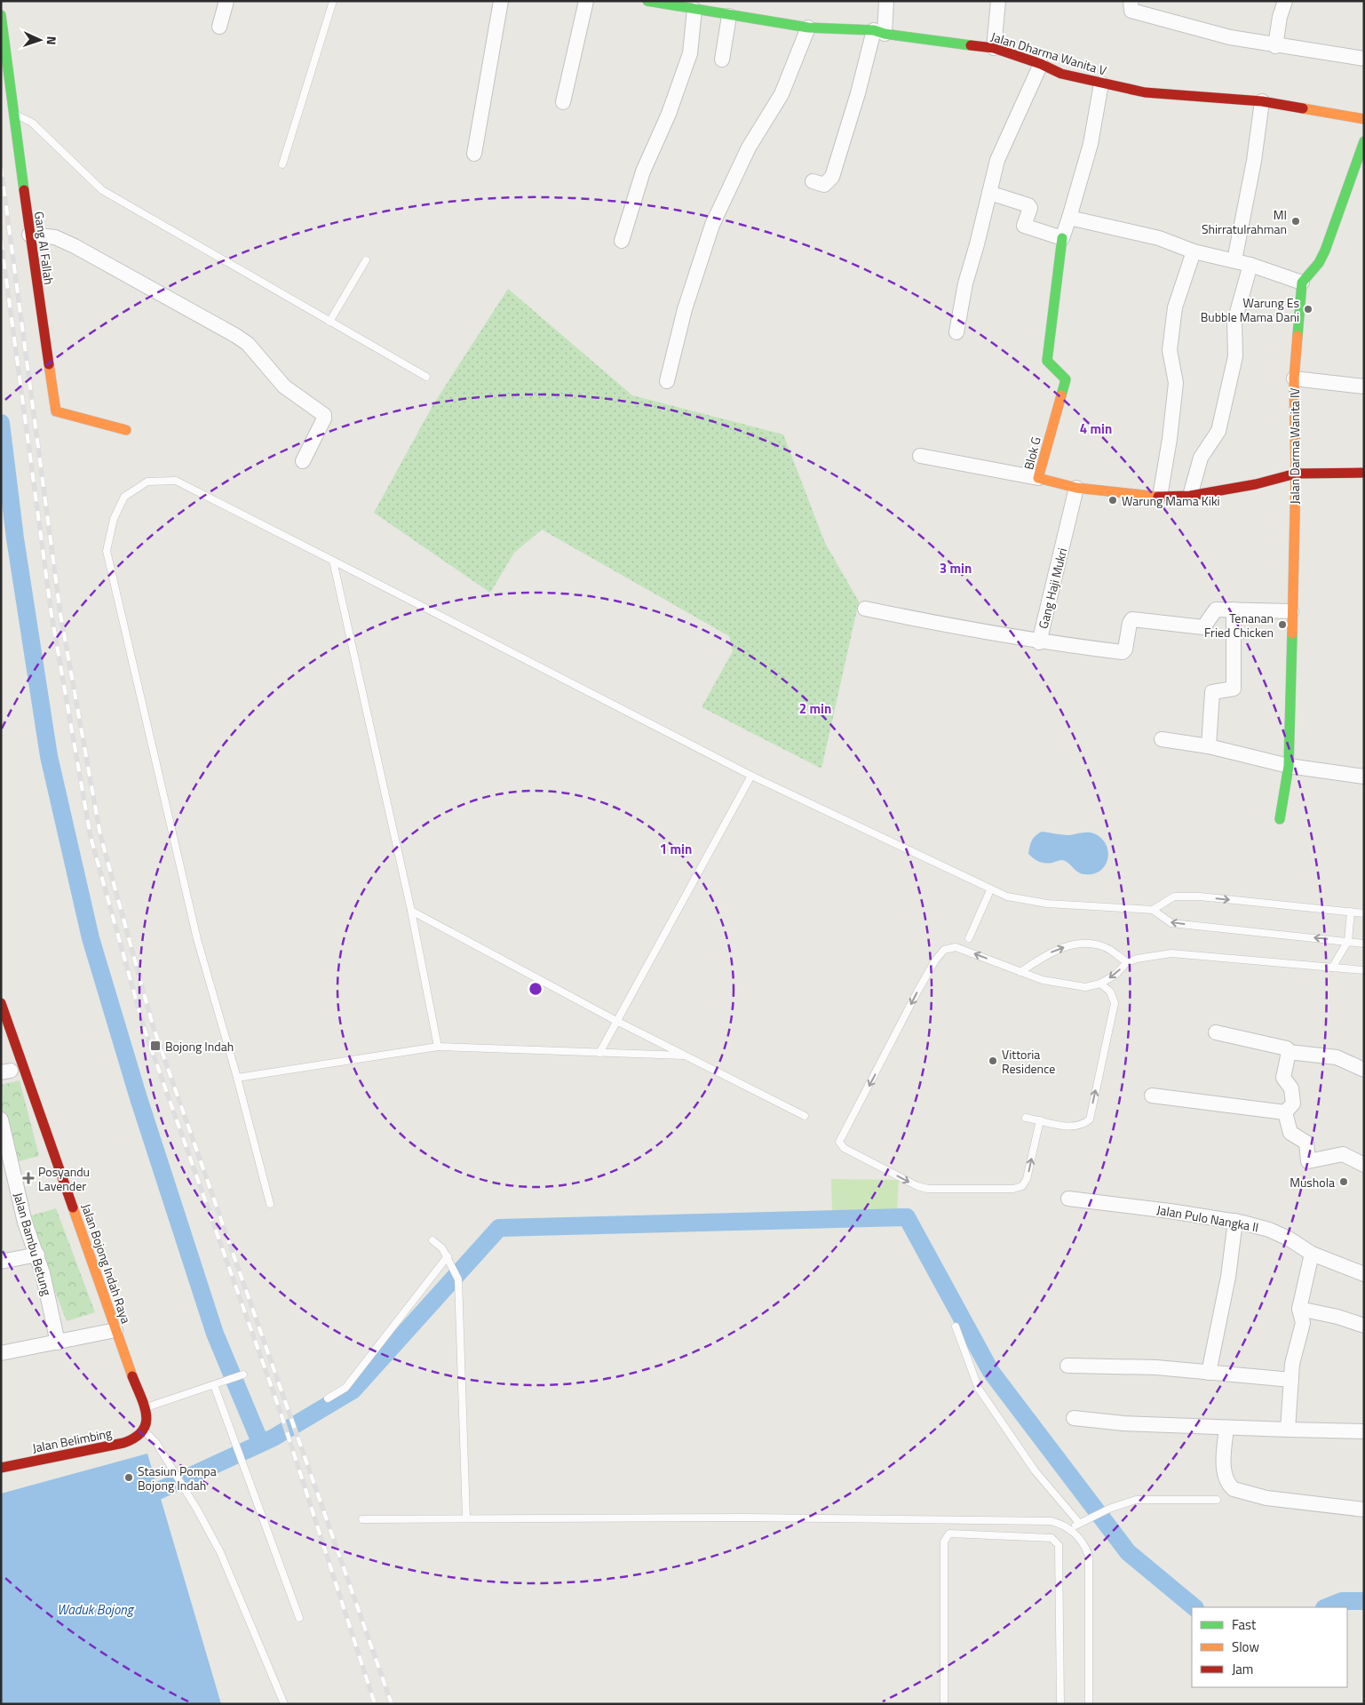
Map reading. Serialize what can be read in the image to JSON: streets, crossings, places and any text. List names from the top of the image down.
{
  "streets": {
    "street": [
      "Jalan Dharma Wanita V",
      "Gang Al Fallah",
      "Jalan Darma Wanita IV",
      "Blok G",
      "Gang Haji Mukri",
      "Jalan Pulo Nangka II",
      "Jalan Bambu Betung",
      "Jalan Bojong Indah Raya",
      "Jalan Belimbing"
    ]
  },
  "crossings": [
    ["Jalan Darma Wanita IV", "Blok G"],
    ["Jalan Darma Wanita IV", "Gang Haji Mukri"],
    ["Blok G", "Gang Haji Mukri"],
    ["Jalan Bojong Indah Raya", "Jalan Belimbing"]
  ],
  "water": ["Waduk Bojong"],
  "places": {
    "other": [
      "MI Shirratulrahman",
      "Warung Es Bubble Mama Dani",
      "Warung Mama Kiki",
      "Tenanan Fried Chicken",
      "Vittoria Residence",
      "Mushola",
      "Stasiun Pompa Bojong Indah"
    ],
    "transit": ["Bojong Indah"],
    "health": ["Posyandu Lavender"]
  },
  "legend": ["Fast", "Slow", "Jam"],
  "north": "right",
  "rings": [
    "4 min",
    "3 min",
    "2 min",
    "1 min"
  ]
}
